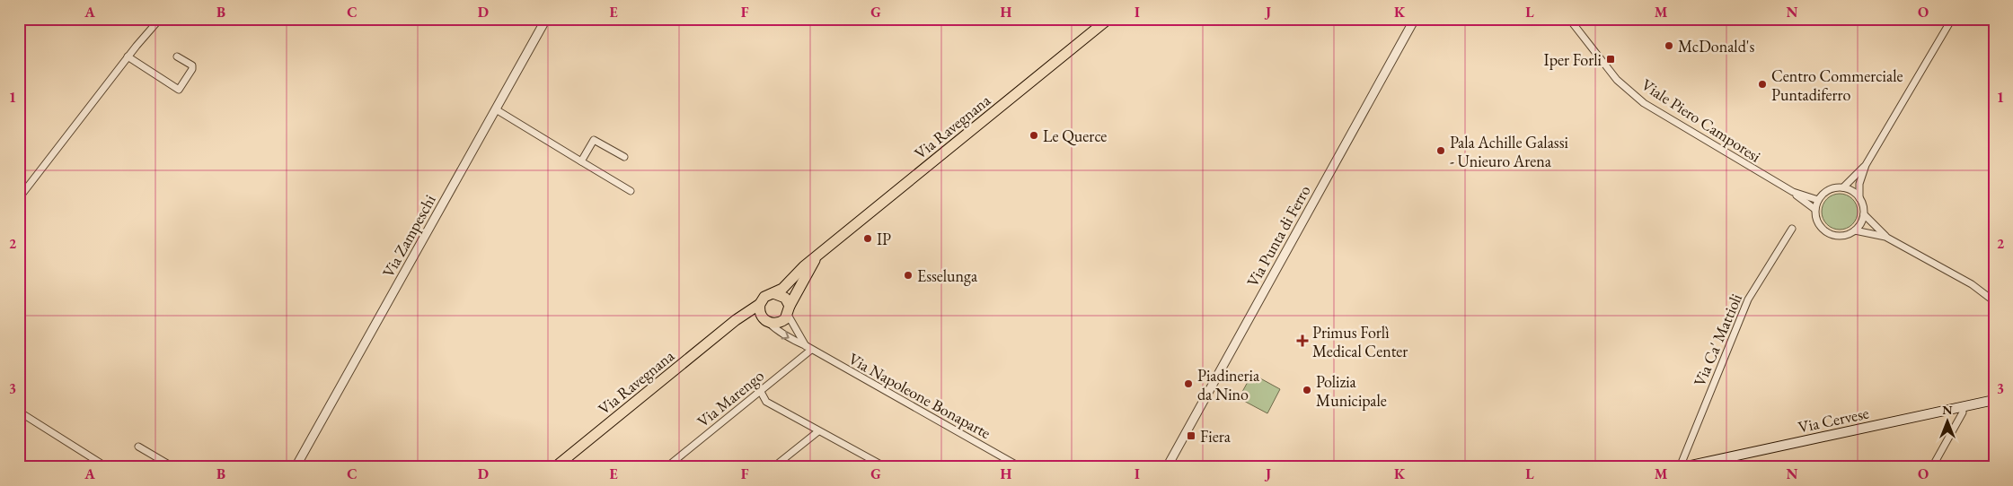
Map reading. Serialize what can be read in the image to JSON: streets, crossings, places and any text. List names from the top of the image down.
{
  "streets": {
    "main road": ["Via Ravegnana", "Via Cervese"],
    "street": [
      "Viale Piero Camporesi",
      "Via Zampeschi",
      "Via Punta di Ferro",
      "Via Ca' Mattioli",
      "Via Napoleone Bonaparte",
      "Via Marengo"
    ]
  },
  "crossings": [
    ["Via Ravegnana", "Via Napoleone Bonaparte"],
    ["Via Ca' Mattioli", "Via Cervese"],
    ["Via Napoleone Bonaparte", "Via Marengo"]
  ],
  "places": {
    "other": [
      "McDonald's",
      "Centro Commerciale Puntadiferro",
      "Le Querce",
      "Pala Achille Galassi - Unieuro Arena",
      "IP",
      "Esselunga",
      "Piadineria da Nino",
      "Polizia Municipale"
    ],
    "transit": ["Iper Forli", "Fiera"],
    "health": ["Primus Forlì Medical Center"]
  },
  "north": "top",
  "grid": {
    "columns": [
      "A",
      "B",
      "C",
      "D",
      "E",
      "F",
      "G",
      "H",
      "I",
      "J",
      "K",
      "L",
      "M",
      "N",
      "O"
    ],
    "rows": ["1", "2", "3"]
  }
}
